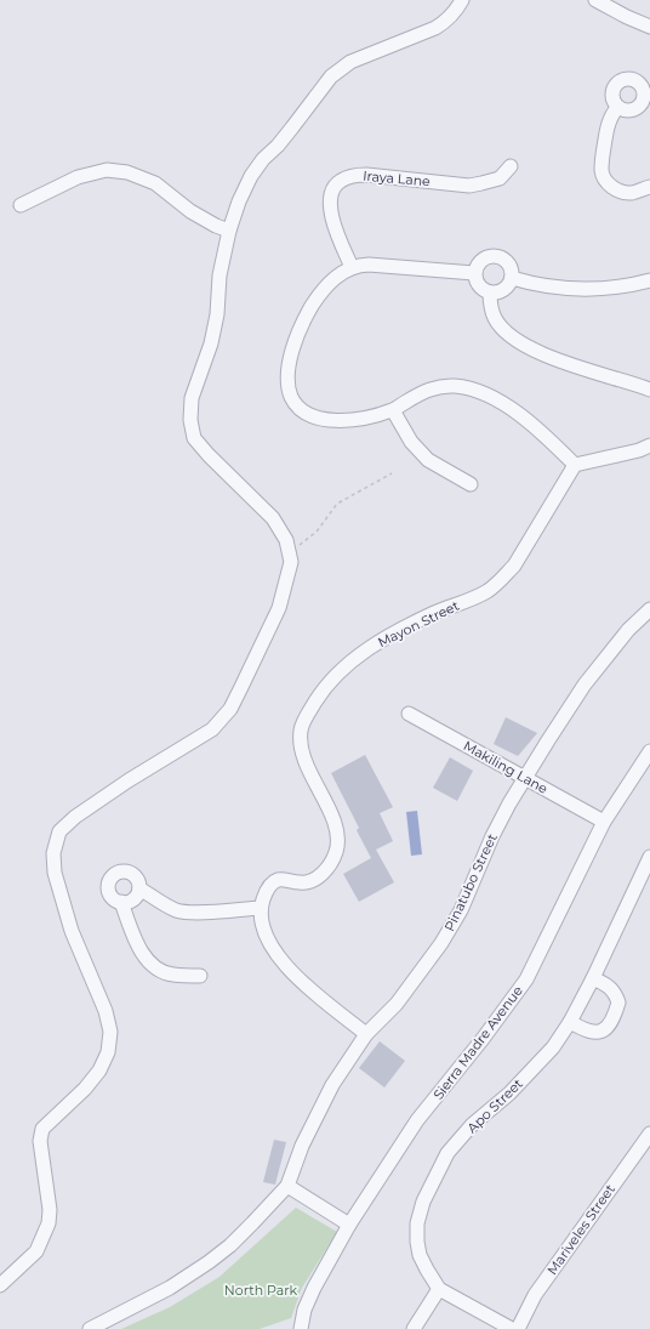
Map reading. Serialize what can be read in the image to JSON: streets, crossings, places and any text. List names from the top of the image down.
{
  "streets": {
    "street": [
      "Iraya Lane",
      "Mayon Street",
      "Makiling Lane",
      "Pinatubo Street",
      "Sierra Madre Avenue",
      "Apo Street",
      "Mariveles Street"
    ]
  },
  "crossings": [
    ["Makiling Lane", "Pinatubo Street"],
    ["Makiling Lane", "Sierra Madre Avenue"]
  ],
  "parks": ["North Park"]
}
